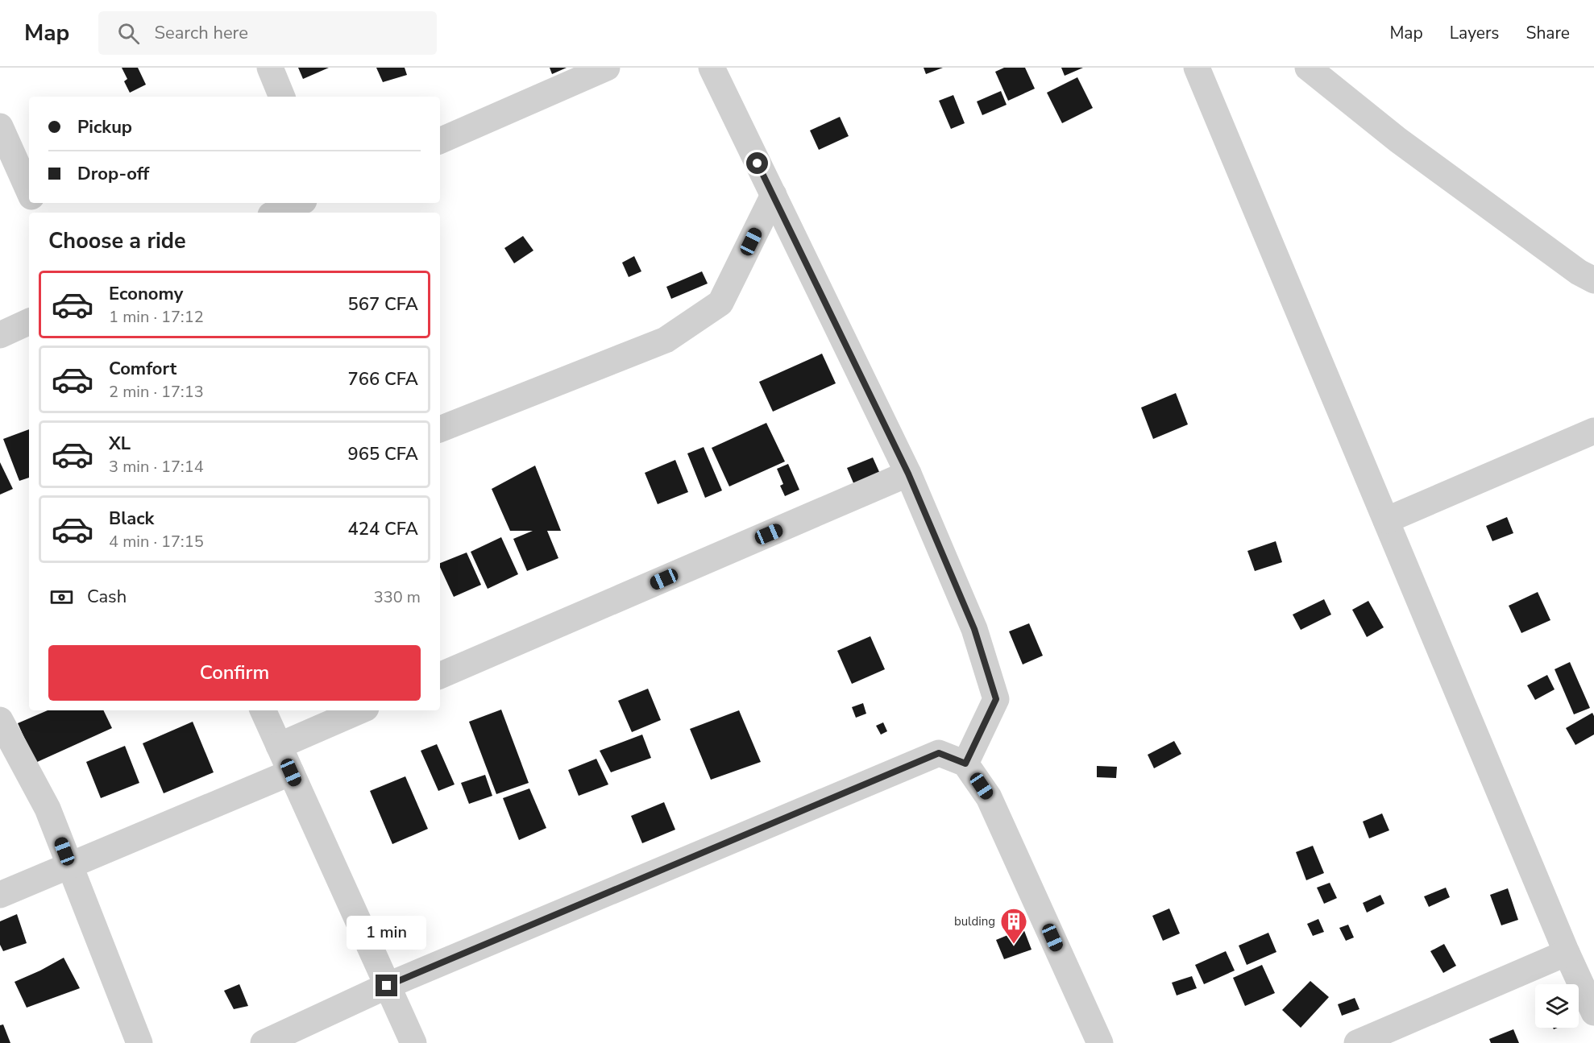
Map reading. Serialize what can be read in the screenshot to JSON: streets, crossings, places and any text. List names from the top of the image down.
{
  "places": {
    "building": ["bulding"]
  },
  "page": {
    "header": "Map",
    "search": "Search here",
    "nav": ["Map", "Layers", "Share"],
    "banner": ["Pickup", "Drop-off"],
    "heading": "Choose a ride",
    "list": [
      {
        "name": "Economy",
        "note": "1 min · 17:12",
        "value": "567 CFA"
      },
      {
        "name": "Comfort",
        "note": "2 min · 17:13",
        "value": "766 CFA"
      },
      {
        "name": "XL",
        "note": "3 min · 17:14",
        "value": "965 CFA"
      },
      {
        "name": "Black",
        "note": "4 min · 17:15",
        "value": "424 CFA"
      }
    ],
    "pay": ["Cash", "330 m"],
    "buttons": "Confirm",
    "bubble": "1 min"
  }
}
